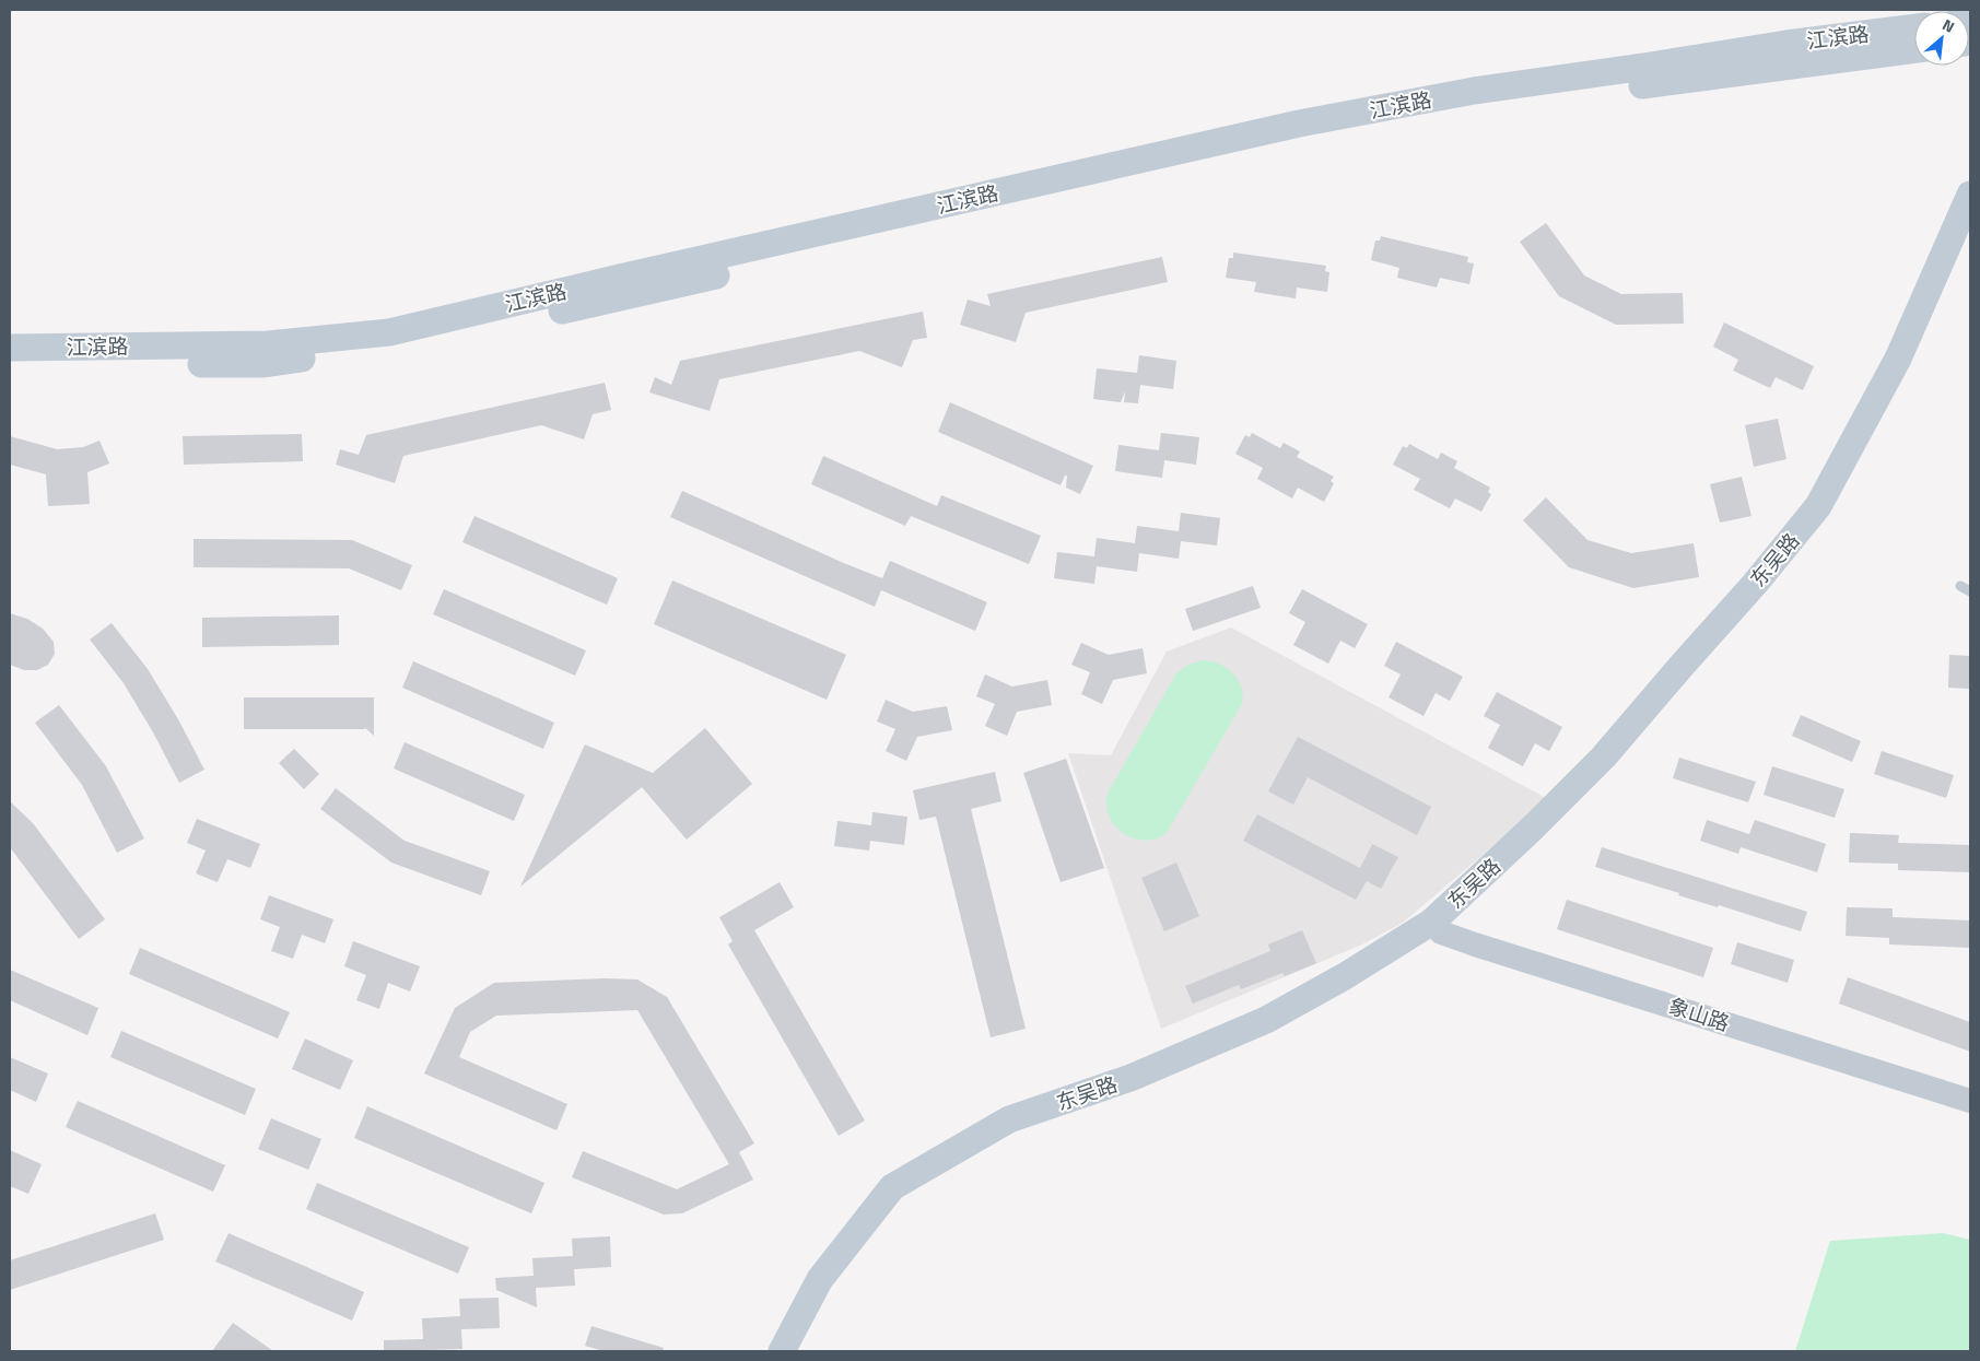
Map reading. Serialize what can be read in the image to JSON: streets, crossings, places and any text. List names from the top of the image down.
{
  "streets": {
    "main road": ["江滨路", "东吴路"],
    "street": ["象山路"]
  },
  "crossings": [
    ["东吴路", "象山路"]
  ],
  "north": "top right"
}
